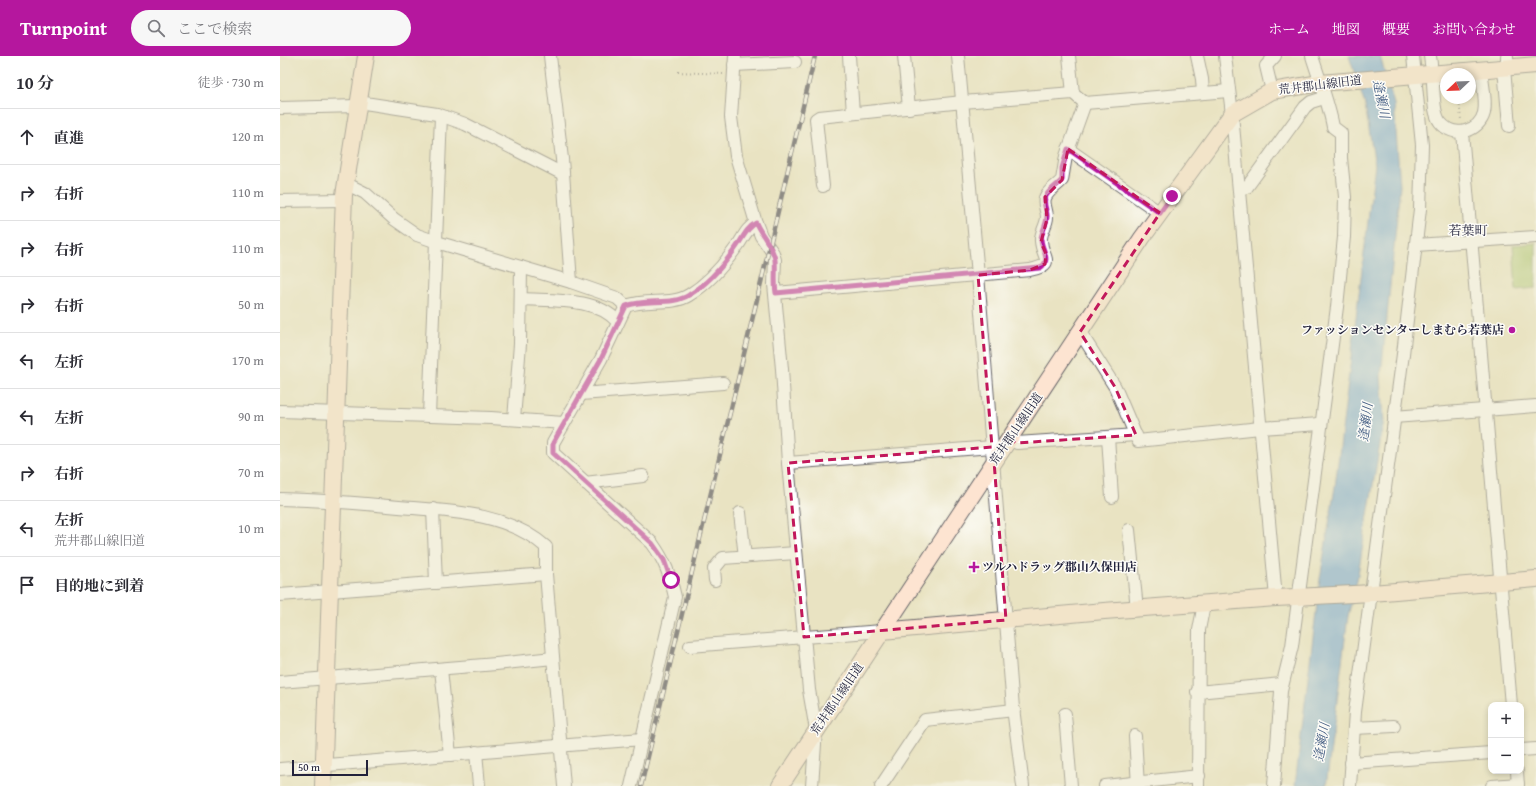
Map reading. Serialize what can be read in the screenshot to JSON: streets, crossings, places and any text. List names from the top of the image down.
{
  "streets": {
    "street": ["荒井郡山線旧道"]
  },
  "districts": ["若葉町"],
  "water": ["逢瀬川"],
  "places": {
    "other": ["ファッションセンターしまむら若葉店"],
    "health": ["ツルハドラッグ郡山久保田店"]
  },
  "scale_bar": "50 m",
  "north": "bottom left",
  "page": {
    "header": "Turnpoint",
    "search": "ここで検索",
    "nav": [
      "ホーム",
      "地図",
      "概要",
      "お問い合わせ"
    ],
    "heading": ["10 分", "徒歩 · 730 m"],
    "list": [
      ["直進", "120 m"],
      ["右折", "110 m"],
      ["右折", "110 m"],
      ["右折", "50 m"],
      ["左折", "170 m"],
      ["左折", "90 m"],
      ["右折", "70 m"],
      ["左折", "荒井郡山線旧道", "10 m"],
      "目的地に到着"
    ],
    "map_buttons": ["+", "−"],
    "scale": "50 m"
  }
}
